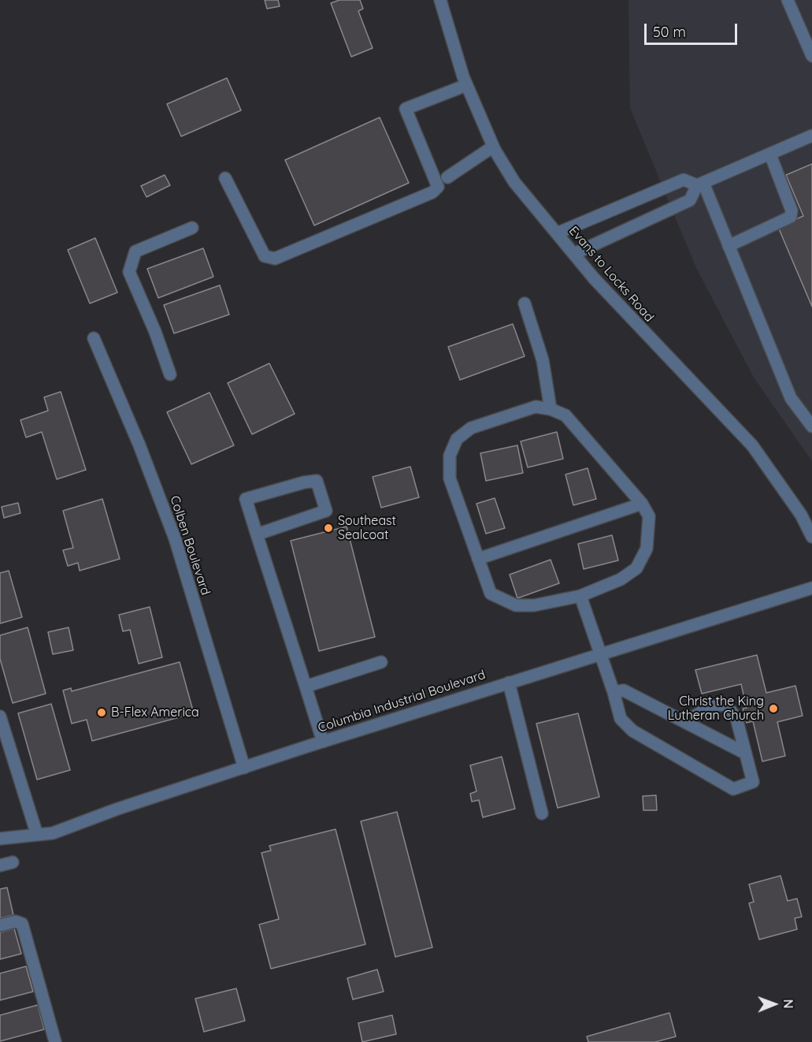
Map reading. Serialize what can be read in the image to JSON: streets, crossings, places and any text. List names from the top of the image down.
{
  "streets": {
    "street": ["Evans to Locks Road", "Colben Boulevard", "Columbia Industrial Boulevard"]
  },
  "crossings": [
    ["Colben Boulevard", "Columbia Industrial Boulevard"]
  ],
  "places": ["Southeast Sealcoat", "Christ the King Lutheran Church", "B-Flex America"],
  "scale_bar": "50 m",
  "north": "right"
}
